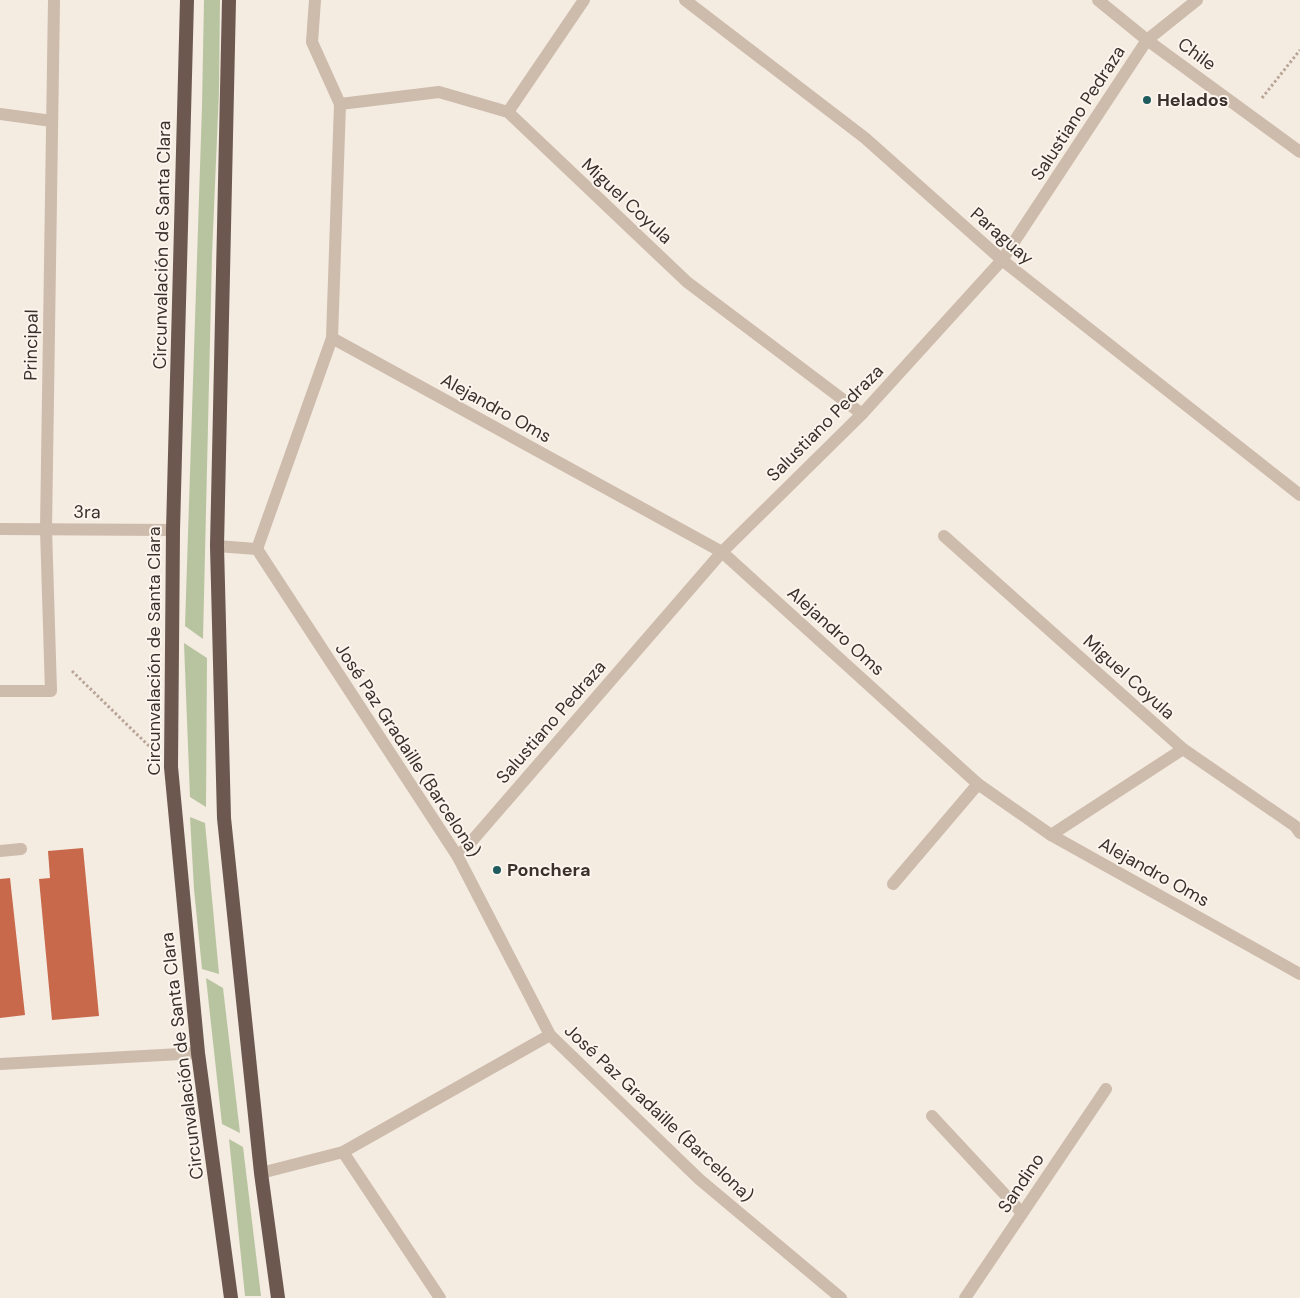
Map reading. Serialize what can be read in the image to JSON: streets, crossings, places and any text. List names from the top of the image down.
{
  "streets": {
    "highway": ["Circunvalación de Santa Clara"],
    "street": [
      "Chile",
      "Salustiano Pedraza",
      "Miguel Coyula",
      "Paraguay",
      "Principal",
      "Alejandro Oms",
      "3ra",
      "José Paz Gradaille (Barcelona)",
      "Sandino"
    ]
  },
  "crossings": [
    ["Chile", "Salustiano Pedraza"],
    ["Salustiano Pedraza", "Miguel Coyula"],
    ["Salustiano Pedraza", "Paraguay"],
    ["Salustiano Pedraza", "Alejandro Oms"],
    ["Salustiano Pedraza", "José Paz Gradaille (Barcelona)"],
    ["Circunvalación de Santa Clara", "3ra"],
    ["Principal", "3ra"]
  ],
  "places": ["Helados", "Ponchera"]
}
